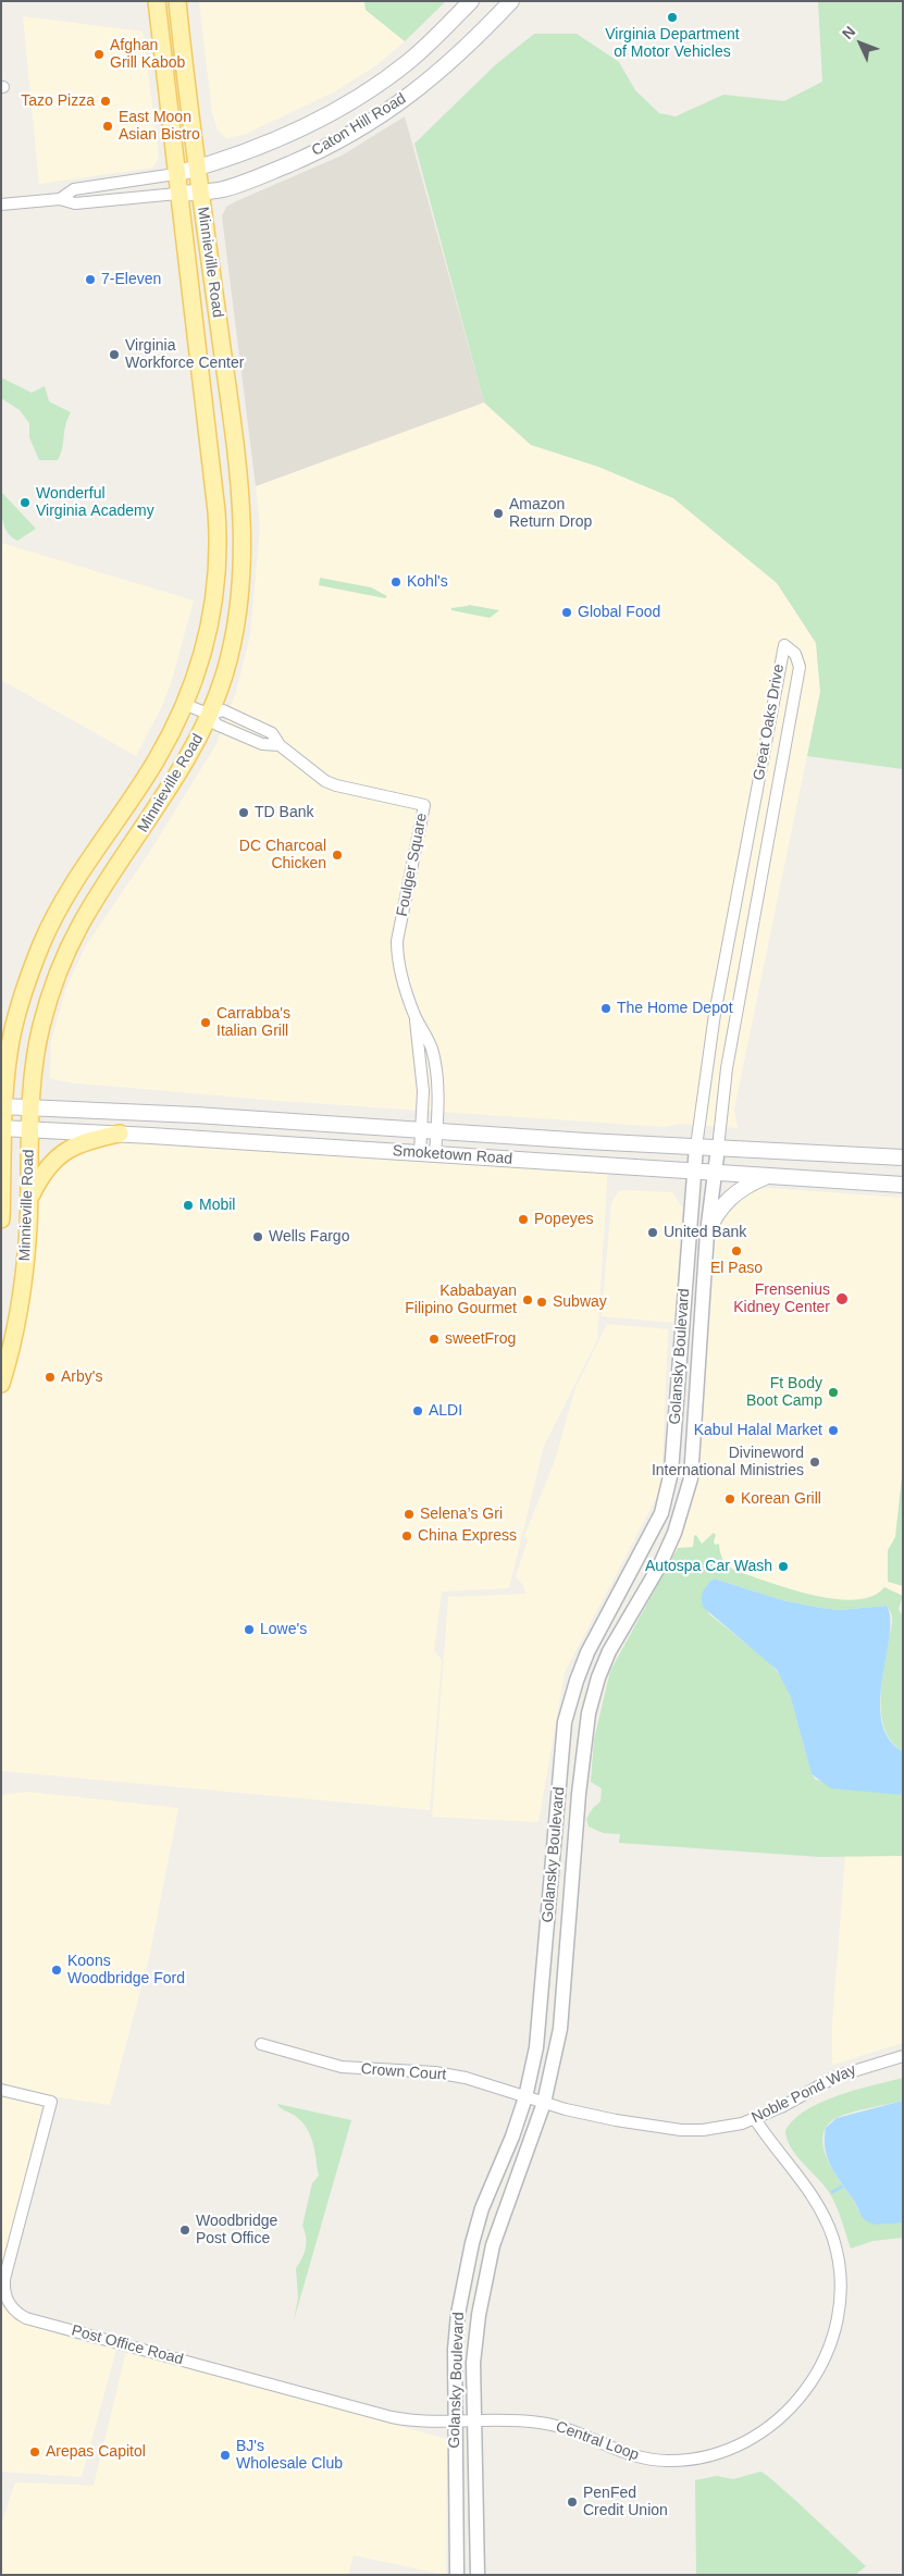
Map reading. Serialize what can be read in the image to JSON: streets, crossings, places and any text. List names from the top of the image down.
{
  "streets": {
    "main road": ["Caton Hill Road", "Minnieville Road", "Smoketown Road"],
    "street": [
      "Great Oaks Drive",
      "Foulger Square",
      "Golansky Boulevard",
      "Crown Court",
      "Noble Pond Way",
      "Post Office Road",
      "Central Loop"
    ]
  },
  "crossings": [
    ["Caton Hill Road", "Minnieville Road"],
    ["Minnieville Road", "Foulger Square"],
    ["Minnieville Road", "Smoketown Road"],
    ["Great Oaks Drive", "Smoketown Road"],
    ["Great Oaks Drive", "Golansky Boulevard"],
    ["Foulger Square", "Smoketown Road"],
    ["Smoketown Road", "Golansky Boulevard"],
    ["Golansky Boulevard", "Crown Court"],
    ["Golansky Boulevard", "Noble Pond Way"],
    ["Golansky Boulevard", "Post Office Road"],
    ["Golansky Boulevard", "Central Loop"],
    ["Crown Court", "Noble Pond Way"],
    ["Noble Pond Way", "Central Loop"],
    ["Post Office Road", "Central Loop"]
  ],
  "places": [
    "Virginia Department of Motor Vehicles",
    "Afghan Grill Kabob",
    "Tazo Pizza",
    "East Moon Asian Bistro",
    "7-Eleven",
    "Virginia Workforce Center",
    "Wonderful Virginia Academy",
    "Amazon Return Drop",
    "Kohl's",
    "Global Food",
    "TD Bank",
    "DC Charcoal Chicken",
    "The Home Depot",
    "Carrabba's Italian Grill",
    "Mobil",
    "Popeyes",
    "United Bank",
    "Wells Fargo",
    "El Paso",
    "Frensenius Kidney Center",
    "Kababayan Filipino Gourmet",
    "Subway",
    "sweetFrog",
    "Arby's",
    "Ft Body Boot Camp",
    "ALDI",
    "Kabul Halal Market",
    "Divineword International Ministries",
    "Korean Grill",
    "Selena’s Gri",
    "China Express",
    "Autospa Car Wash",
    "Lowe's",
    "Koons Woodbridge Ford",
    "Woodbridge Post Office",
    "Arepas Capitol",
    "BJ's Wholesale Club",
    "PenFed Credit Union"
  ],
  "north": "top left"
}
